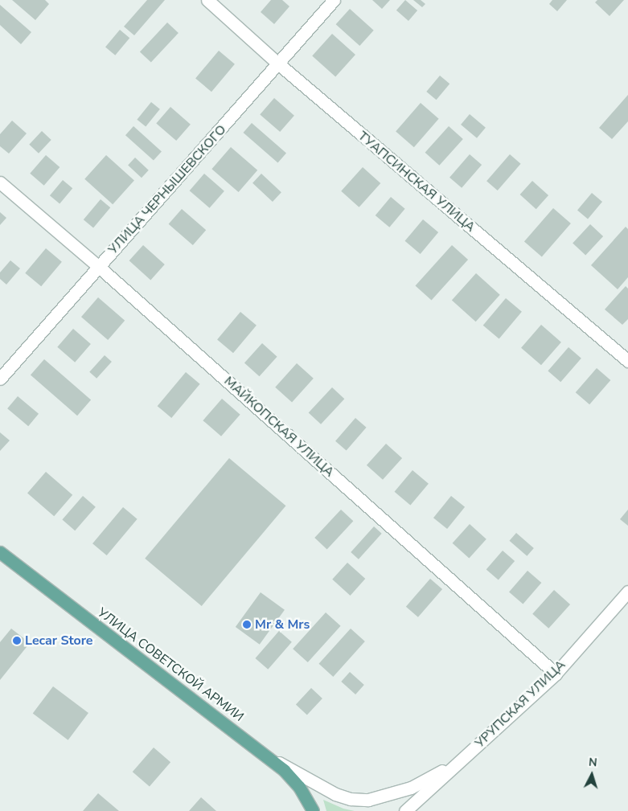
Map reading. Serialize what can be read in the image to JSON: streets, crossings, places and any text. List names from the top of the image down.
{
  "streets": {
    "main road": ["УЛИЦА СОВЕТСКОЙ АРМИИ"],
    "street": [
      "ТУАПСИНСКАЯ УЛИЦА",
      "УЛИЦА ЧЕРНЫШЕВСКОГО",
      "МАЙКОПСКАЯ УЛИЦА",
      "УРУПСКАЯ УЛИЦА"
    ]
  },
  "crossings": [
    ["ТУАПСИНСКАЯ УЛИЦА", "УЛИЦА ЧЕРНЫШЕВСКОГО"],
    ["УЛИЦА ЧЕРНЫШЕВСКОГО", "МАЙКОПСКАЯ УЛИЦА"],
    ["МАЙКОПСКАЯ УЛИЦА", "УРУПСКАЯ УЛИЦА"]
  ],
  "places": ["Mr & Mrs", "Lecar Store"],
  "north": "top"
}
